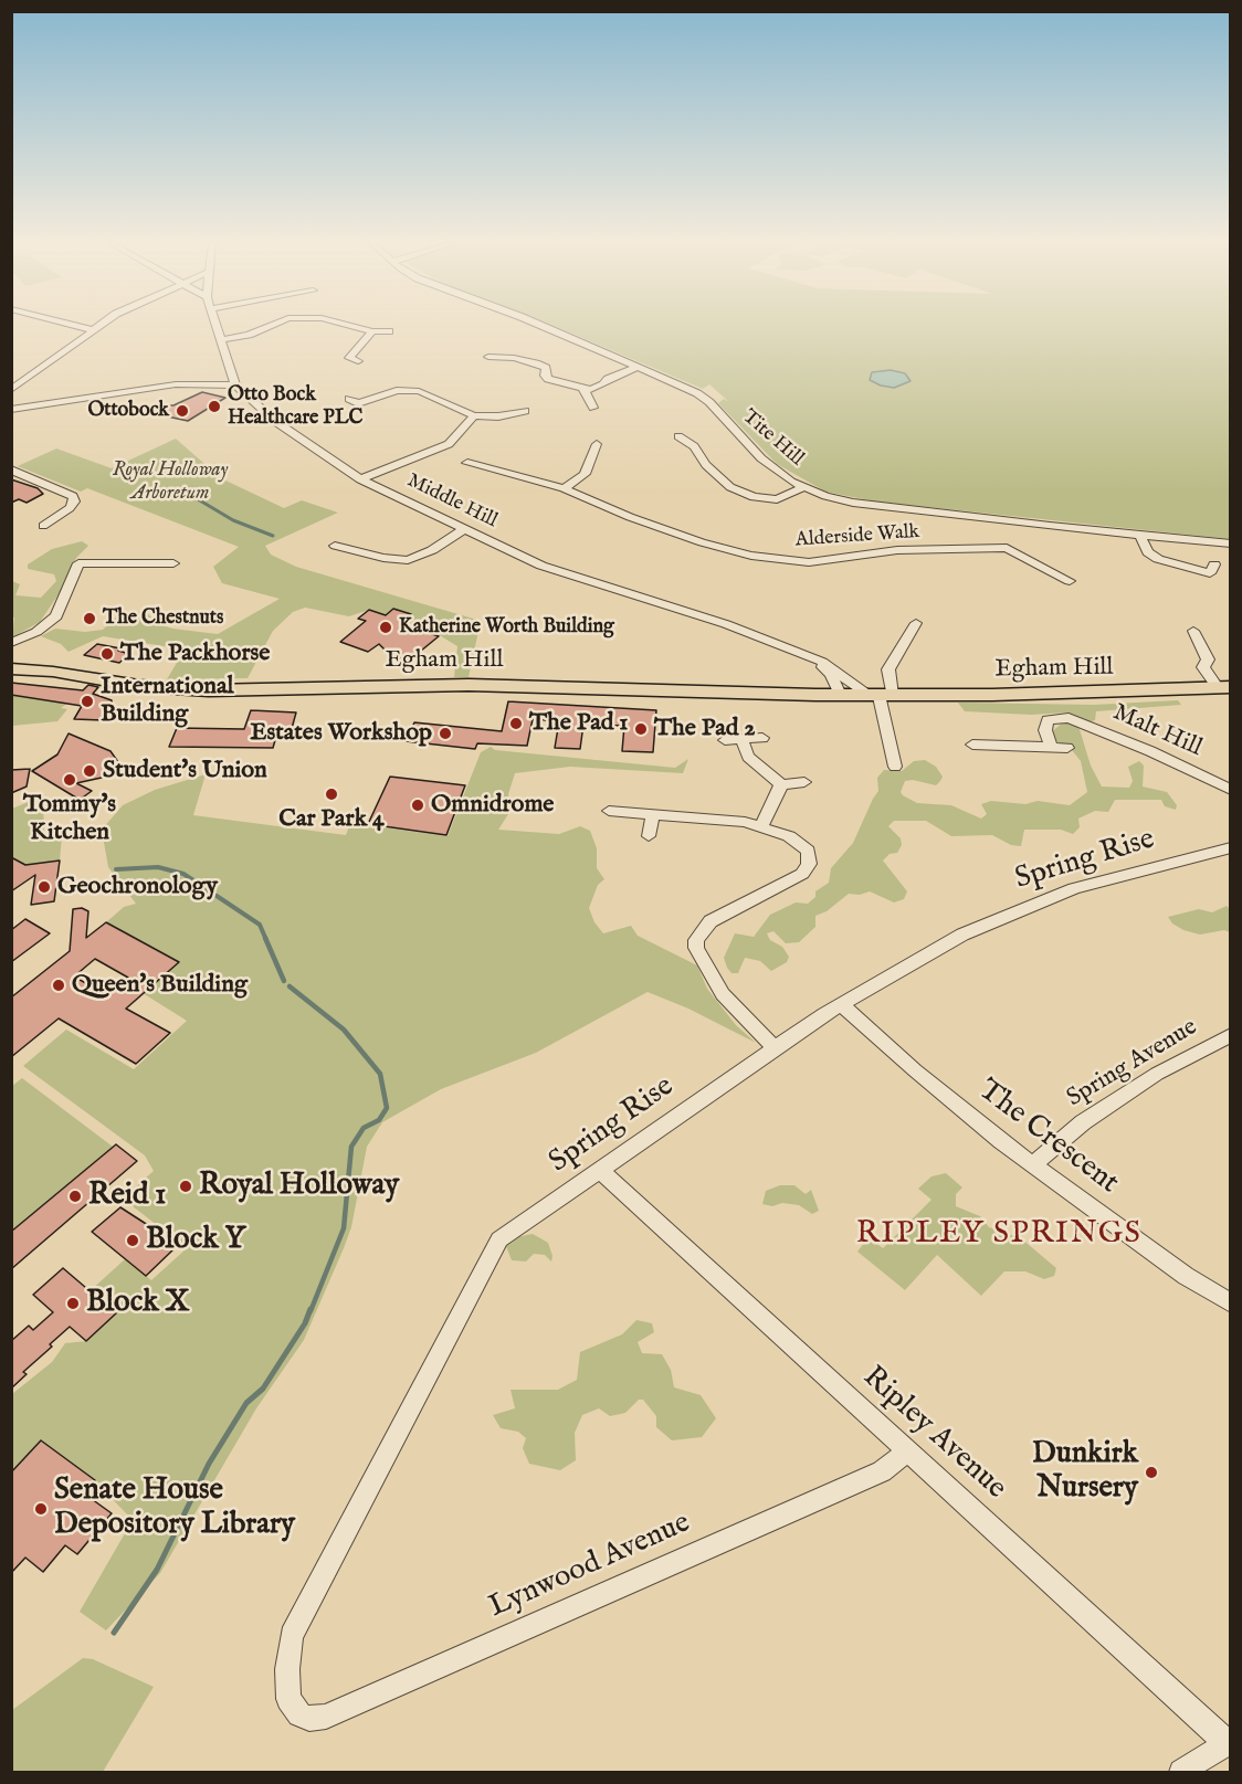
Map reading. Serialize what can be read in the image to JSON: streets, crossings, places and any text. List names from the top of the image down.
{
  "streets": {
    "main road": ["Egham Hill"],
    "street": [
      "Tite Hill",
      "Middle Hill",
      "Alderside Walk",
      "Malt Hill",
      "Spring Rise",
      "Spring Avenue",
      "The Crescent",
      "Ripley Avenue",
      "Lynwood Avenue"
    ]
  },
  "crossings": [
    ["Middle Hill", "Egham Hill"],
    ["Spring Rise", "The Crescent"],
    ["Spring Rise", "Ripley Avenue"],
    ["Spring Rise", "Lynwood Avenue"],
    ["Spring Avenue", "The Crescent"],
    ["Ripley Avenue", "Lynwood Avenue"]
  ],
  "districts": ["RIPLEY SPRINGS"],
  "parks": ["Royal Holloway Arboretum"],
  "places": [
    "Otto Bock Healthcare PLC",
    "Ottobock",
    "The Chestnuts",
    "Katherine Worth Building",
    "The Packhorse",
    "International Building",
    "The Pad 1",
    "The Pad 2",
    "Estates Workshop",
    "Student's Union",
    "Tommy's Kitchen",
    "Car Park 4",
    "Omnidrome",
    "Geochronology",
    "Queen's Building",
    "Royal Holloway",
    "Reid 1",
    "Block Y",
    "Block X",
    "Dunkirk Nursery",
    "Senate House Depository Library"
  ]
}
